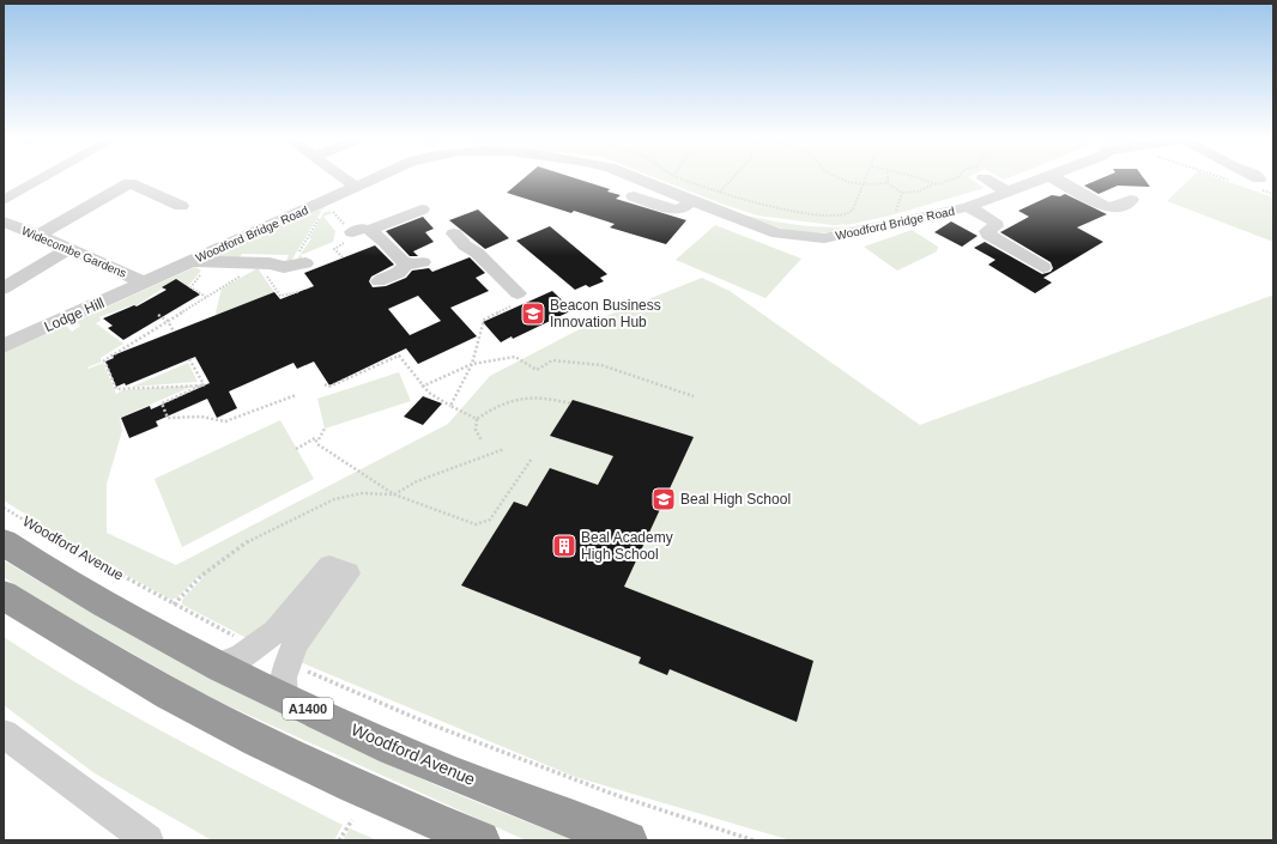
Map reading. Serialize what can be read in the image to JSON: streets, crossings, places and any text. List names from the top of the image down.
{
  "streets": {
    "highway": ["Woodford Avenue", "A1400"],
    "street": ["Woodford Bridge Road", "Widecombe Gardens", "Lodge Hill"]
  },
  "crossings": [
    ["Woodford Bridge Road", "Widecombe Gardens"],
    ["Woodford Bridge Road", "Lodge Hill"],
    ["Widecombe Gardens", "Lodge Hill"]
  ],
  "places": {
    "school or university": ["Beacon Business Innovation Hub", "Beal High School"],
    "building": ["Beal Academy High School"]
  }
}
